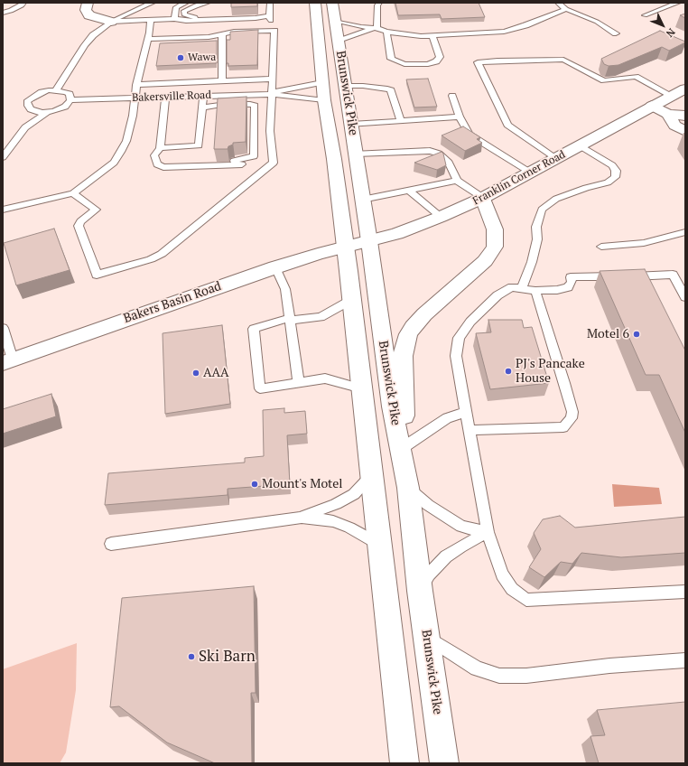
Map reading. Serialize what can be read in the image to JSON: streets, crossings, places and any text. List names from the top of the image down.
{
  "streets": {
    "main road": ["Brunswick Pike", "Franklin Corner Road", "Bakers Basin Road"],
    "lane": ["Bakersville Road"]
  },
  "crossings": [
    ["Brunswick Pike", "Franklin Corner Road"],
    ["Brunswick Pike", "Bakers Basin Road"],
    ["Franklin Corner Road", "Bakers Basin Road"]
  ],
  "places": [
    "Wawa",
    "Motel 6",
    "PJ's Pancake House",
    "AAA",
    "Mount's Motel",
    "Ski Barn"
  ],
  "north": "bottom right"
}
